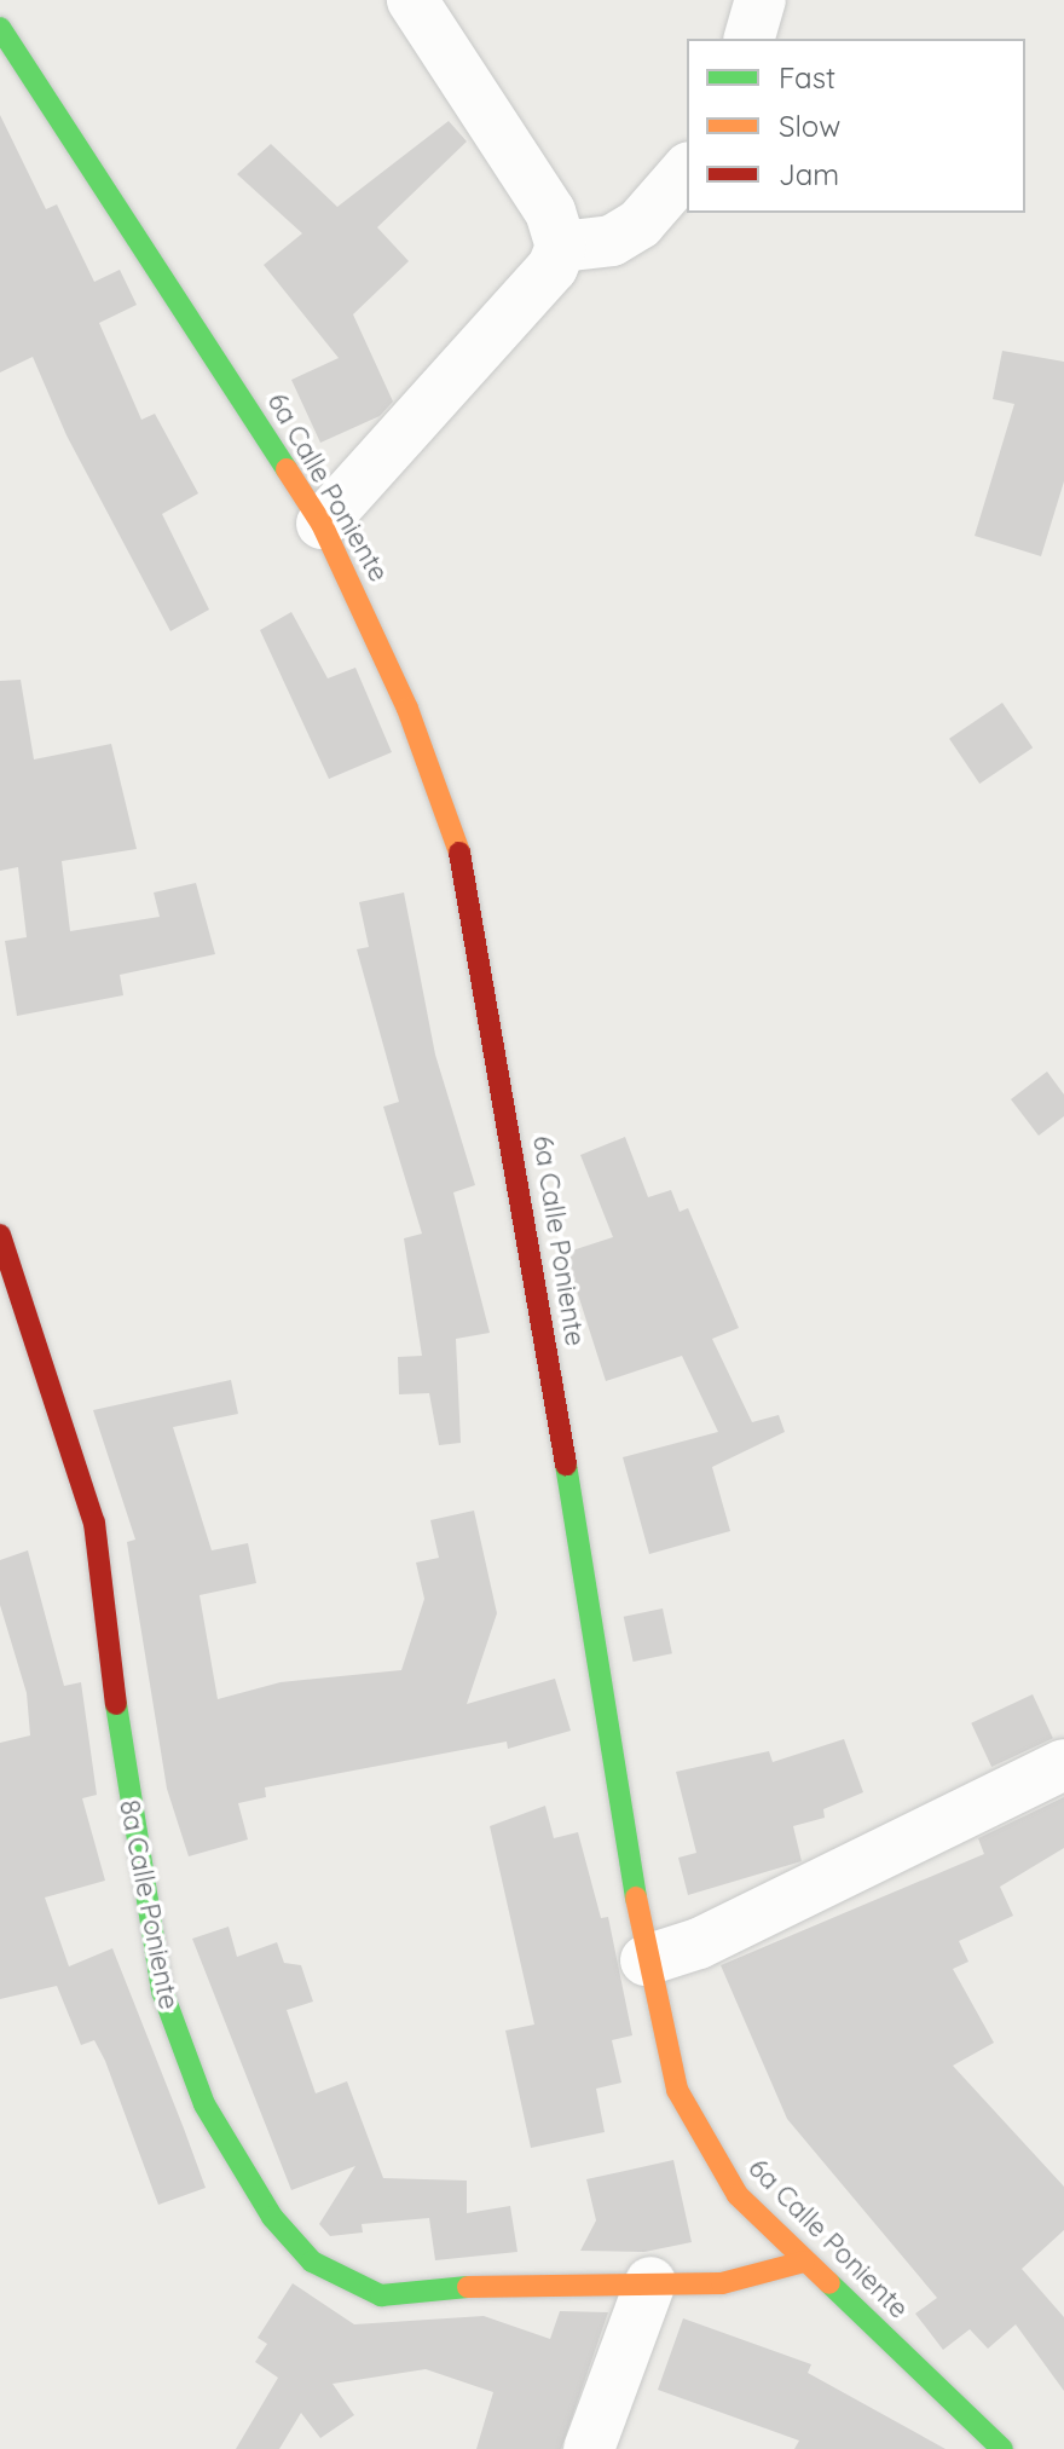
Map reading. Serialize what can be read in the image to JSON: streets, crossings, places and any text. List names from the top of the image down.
{
  "streets": {
    "street": ["6a Calle Poniente", "8a Calle Poniente"]
  },
  "crossings": [
    ["6a Calle Poniente", "8a Calle Poniente"]
  ],
  "legend": ["Fast", "Slow", "Jam"]
}
